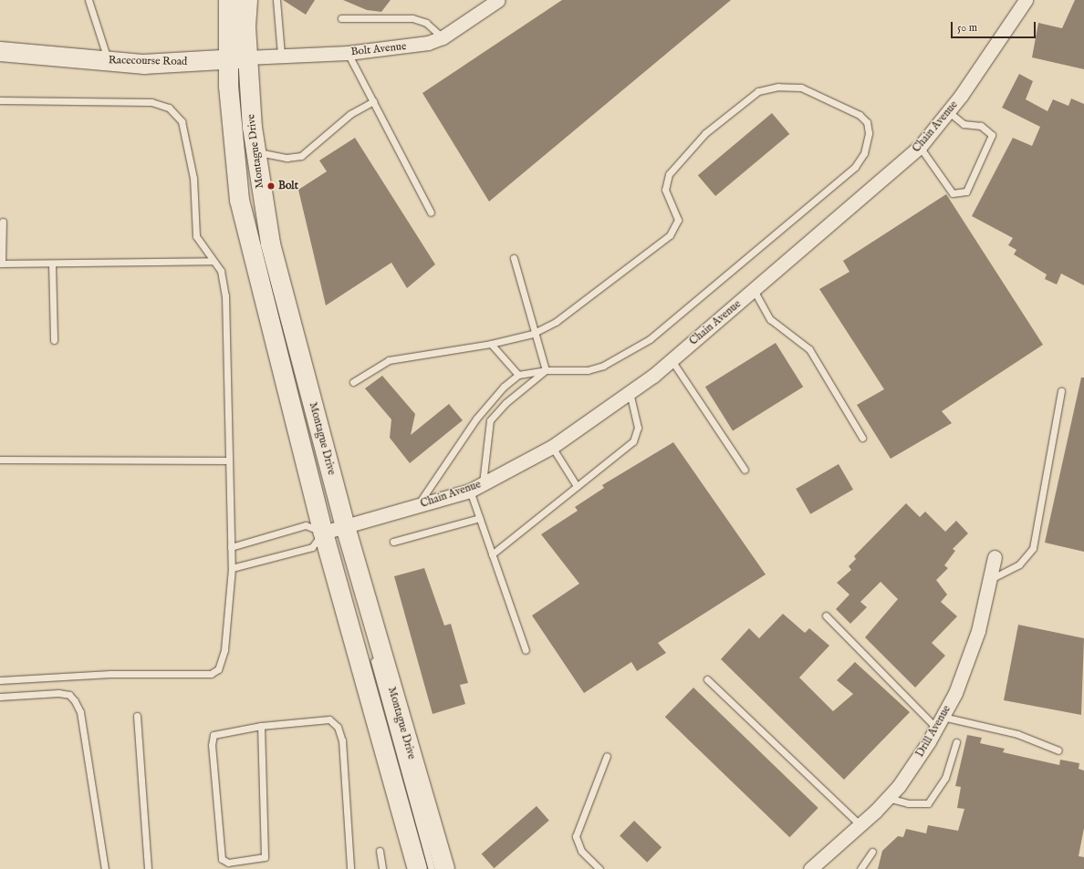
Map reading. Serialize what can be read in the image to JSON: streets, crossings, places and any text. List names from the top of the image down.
{
  "streets": {
    "main road": ["Racecourse Road", "Montague Drive"],
    "street": ["Bolt Avenue", "Chain Avenue", "Drill Avenue"]
  },
  "crossings": [
    ["Bolt Avenue", "Racecourse Road"],
    ["Bolt Avenue", "Montague Drive"],
    ["Racecourse Road", "Montague Drive"],
    ["Chain Avenue", "Montague Drive"]
  ],
  "places": ["Bolt"],
  "scale_bar": "50 m"
}
